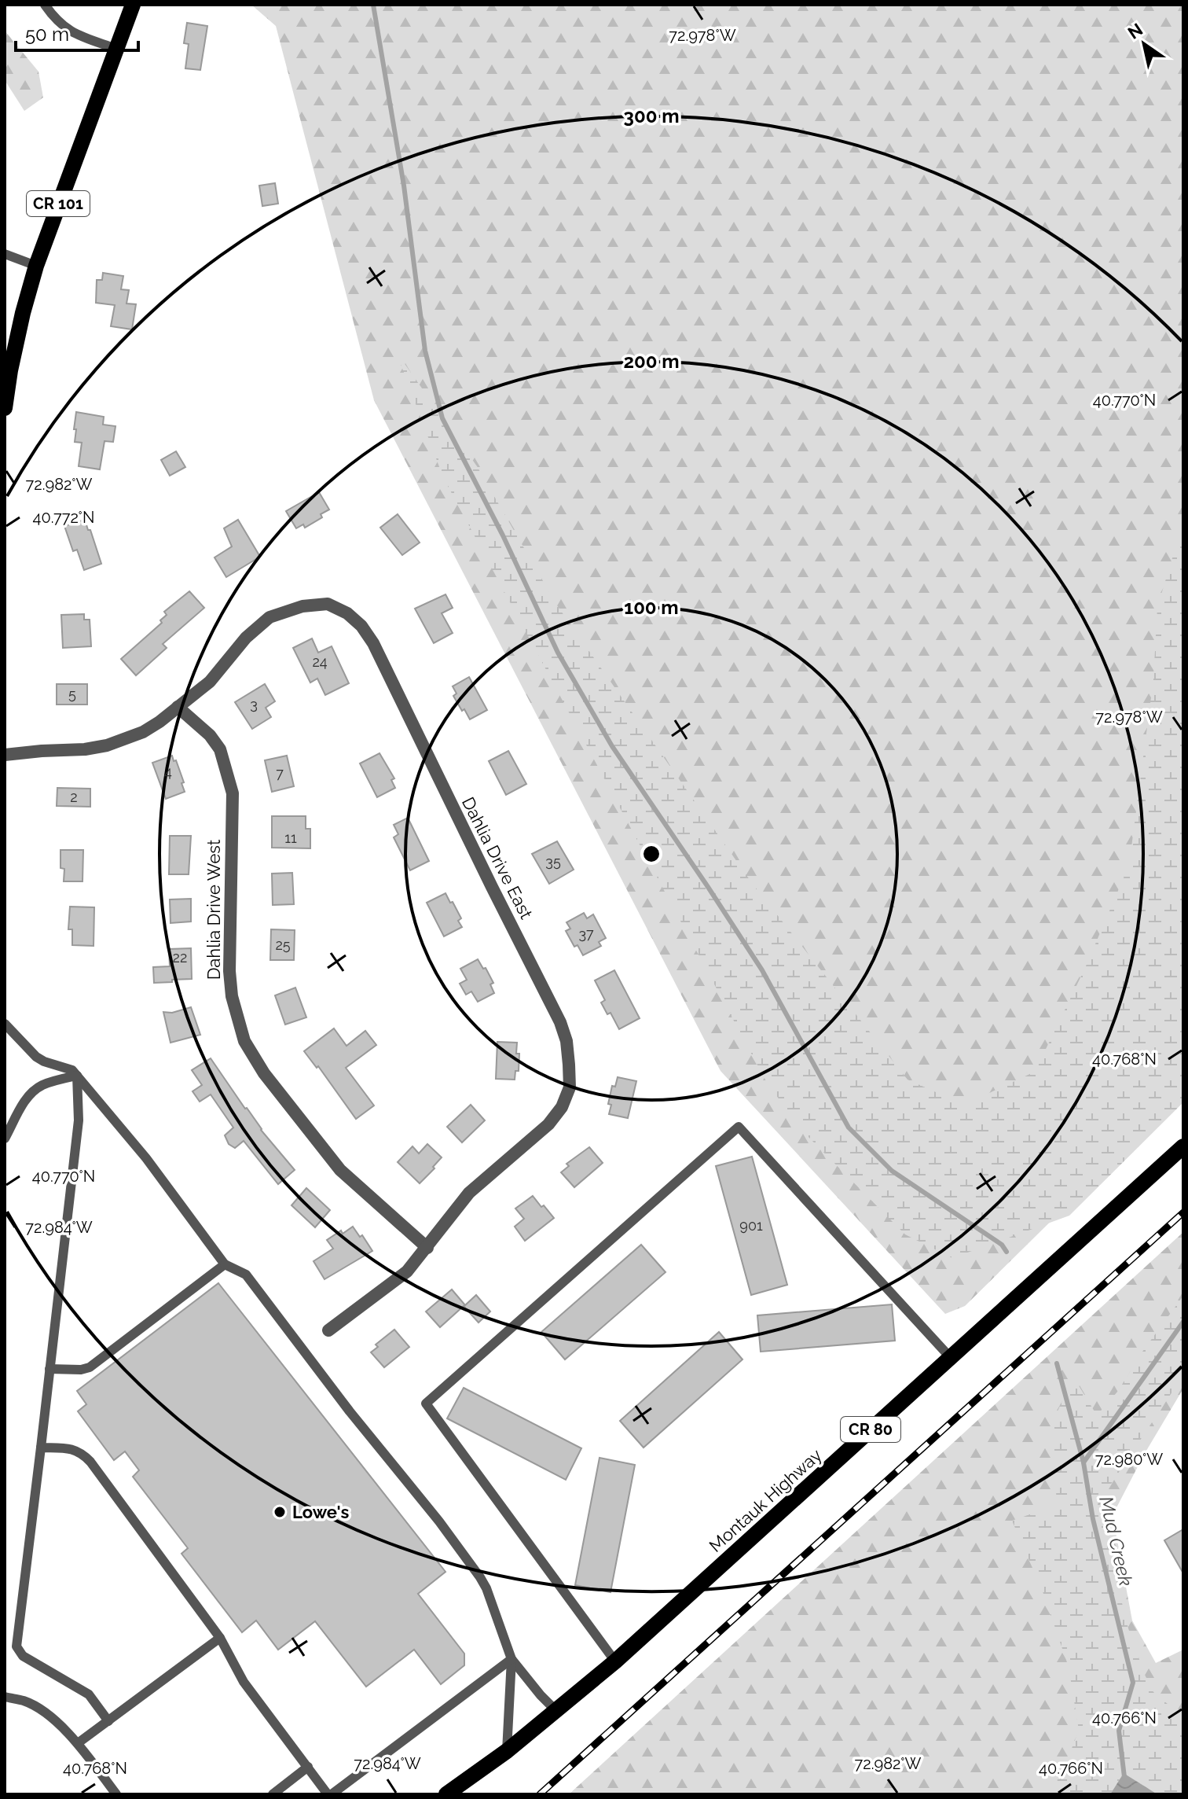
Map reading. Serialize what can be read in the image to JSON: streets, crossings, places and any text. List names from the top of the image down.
{
  "streets": {
    "main road": ["CR 101", "CR 80", "Montauk Highway"],
    "street": ["Dahlia Drive East", "Dahlia Drive West"]
  },
  "crossings": [
    ["Dahlia Drive East", "Dahlia Drive West"]
  ],
  "water": ["Mud Creek"],
  "places": ["Lowe's"],
  "house_numbers": [
    "24",
    "5",
    "3",
    "4",
    "7",
    "2",
    "11",
    "35",
    "37",
    "25",
    "22",
    "901"
  ],
  "scale_bar": "50 m",
  "north": "top left",
  "coordinates": [
    "72.978°W",
    "40.770°N",
    "72.982°W",
    "40.772°N",
    "40.768°N",
    "72.984°W",
    "72.980°W",
    "40.766°N"
  ],
  "rings": ["300 m", "200 m", "100 m"]
}
